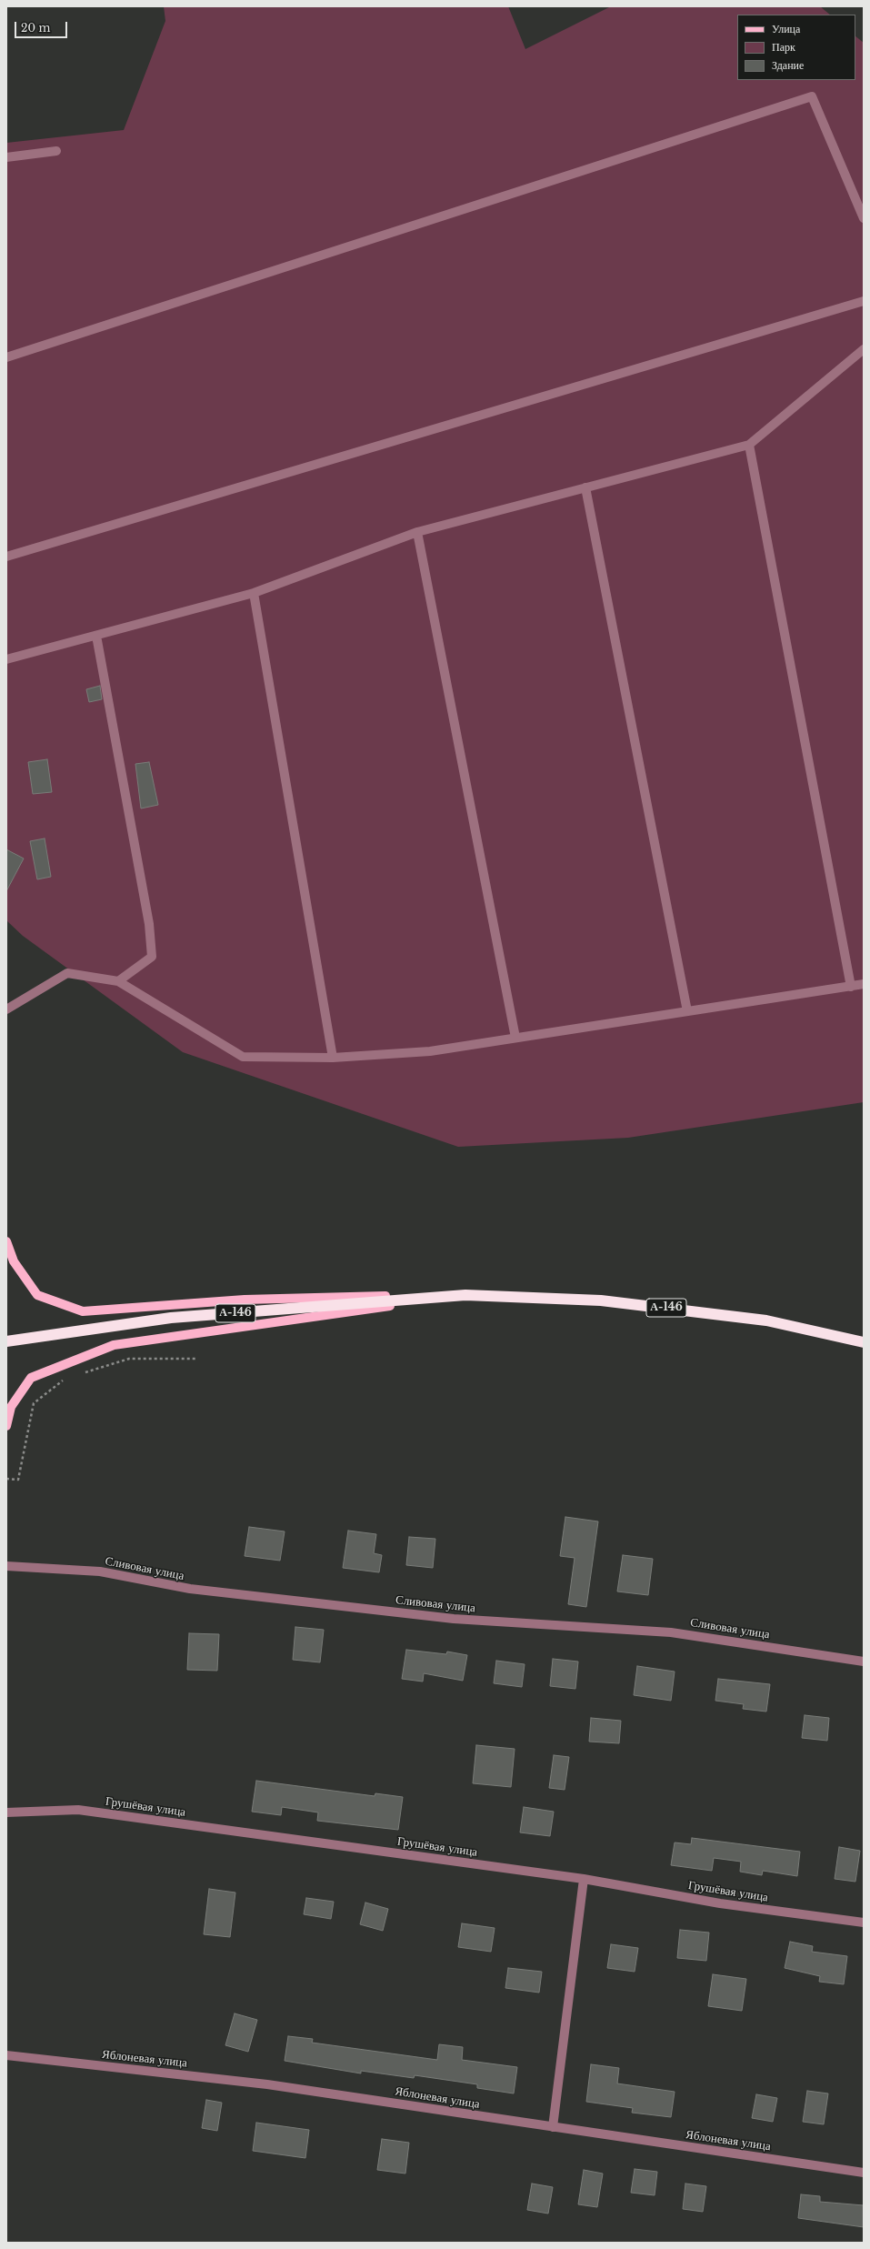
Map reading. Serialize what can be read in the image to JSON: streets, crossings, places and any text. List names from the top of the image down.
{
  "streets": {
    "highway": ["А-146"],
    "street": ["Сливовая улица", "Грушёвая улица", "Яблоневая улица"]
  },
  "legend": ["Улица", "Парк", "Здание"],
  "scale_bar": "20 m"
}
